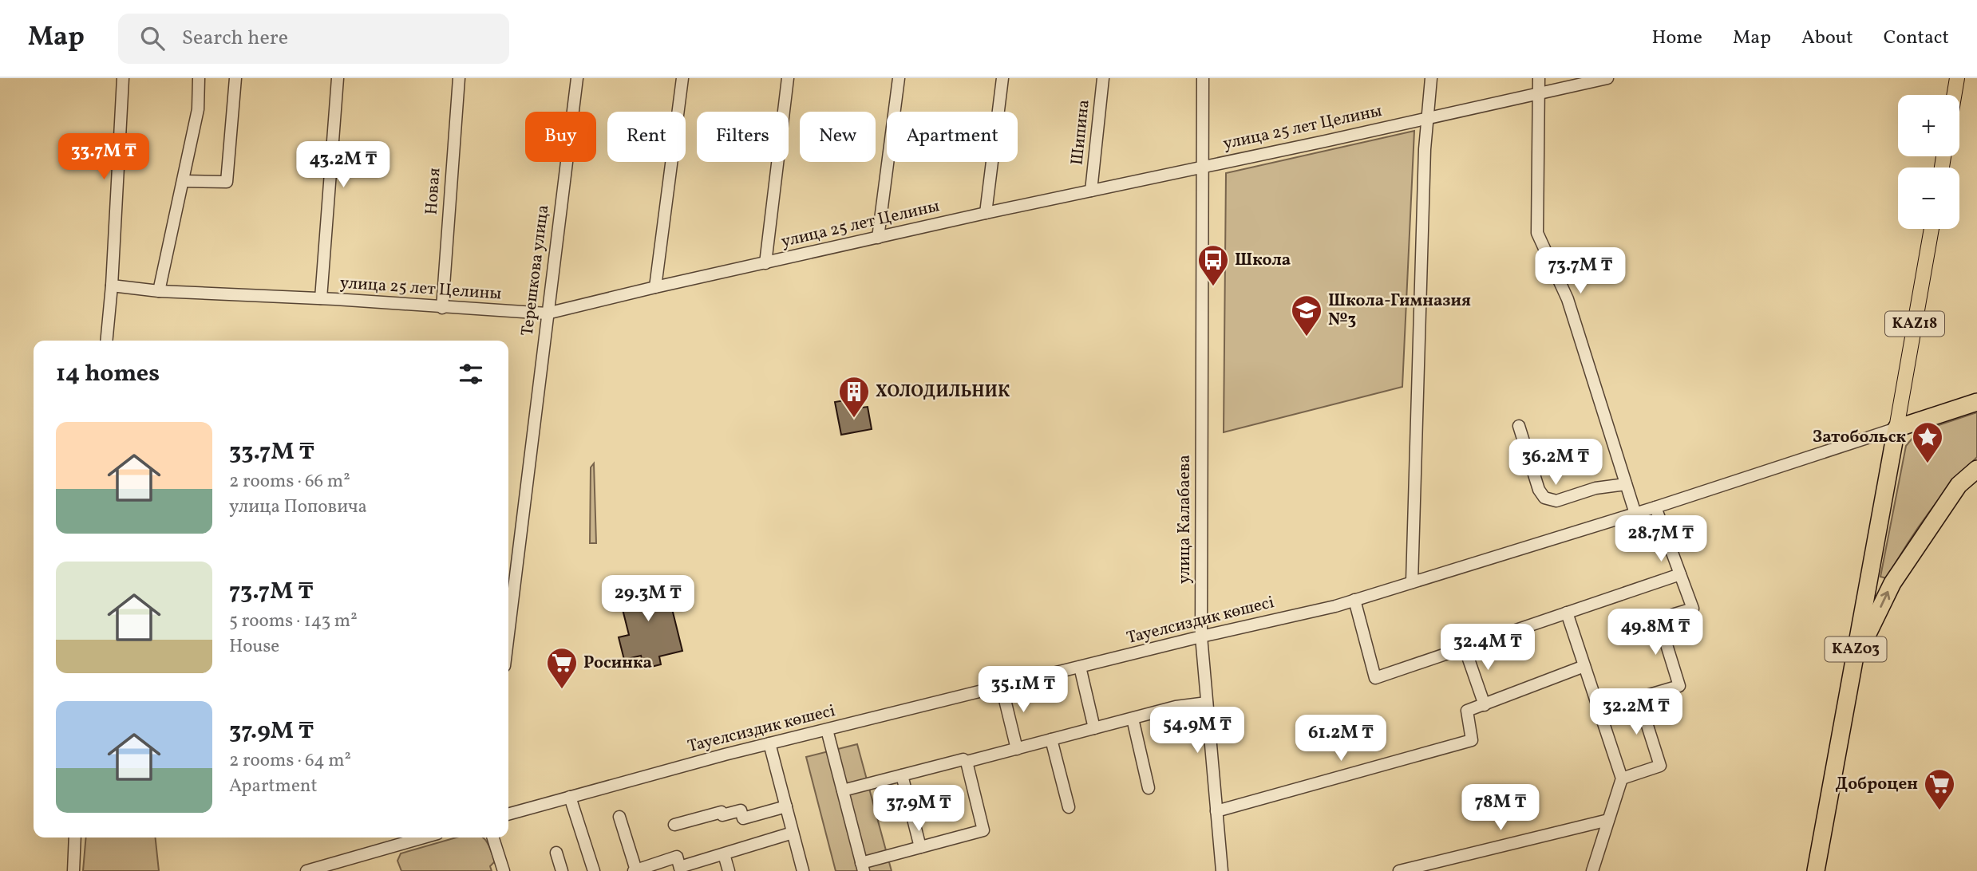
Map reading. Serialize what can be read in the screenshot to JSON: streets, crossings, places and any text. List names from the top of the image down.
{
  "streets": {
    "highway": ["KАZ03"],
    "main road": ["KAZ18"],
    "street": [
      "улица 25 лет Целины",
      "Шипина",
      "Новая",
      "Терешкова улица",
      "улица Калабаева",
      "Тауелсиздик көшесі"
    ]
  },
  "crossings": [
    ["улица 25 лет Целины", "Шипина"],
    ["улица 25 лет Целины", "Новая"],
    ["улица 25 лет Целины", "Терешкова улица"],
    ["улица 25 лет Целины", "улица Калабаева"],
    ["KAZ18", "Тауелсиздик көшесі"],
    ["KAZ18", "KАZ03"],
    ["улица Калабаева", "Тауелсиздик көшесі"],
    ["Тауелсиздик көшесі", "KАZ03"]
  ],
  "places": {
    "bus stop": ["Школа"],
    "school or university": ["Школа-Гимназия №3"],
    "building": ["ХОЛОДИЛЬНИК"],
    "place": ["Затобольск"],
    "supermarket": ["Росинка", "Доброцен"]
  },
  "page": {
    "header": "Map",
    "search": "Search here",
    "nav": [
      "Home",
      "Map",
      "About",
      "Contact"
    ],
    "map_buttons": ["+", "−"],
    "chip": [
      "Buy",
      "Rent",
      "Filters",
      "New",
      "Apartment"
    ],
    "price": [
      "33.7M ₸",
      "43.2M ₸",
      "73.7M ₸",
      "36.2M ₸",
      "28.7M ₸",
      "29.3M ₸",
      "49.8M ₸",
      "32.4M ₸",
      "35.1M ₸",
      "32.2M ₸",
      "54.9M ₸",
      "61.2M ₸",
      "78M ₸",
      "37.9M ₸"
    ],
    "heading": "14 homes",
    "list": [
      {
        "name": "33.7M ₸",
        "note": "2 rooms · 66 m² · улица Поповича"
      },
      {
        "name": "73.7M ₸",
        "note": "5 rooms · 143 m² · House"
      },
      {
        "name": "37.9M ₸",
        "note": "2 rooms · 64 m² · Apartment"
      }
    ]
  }
}
